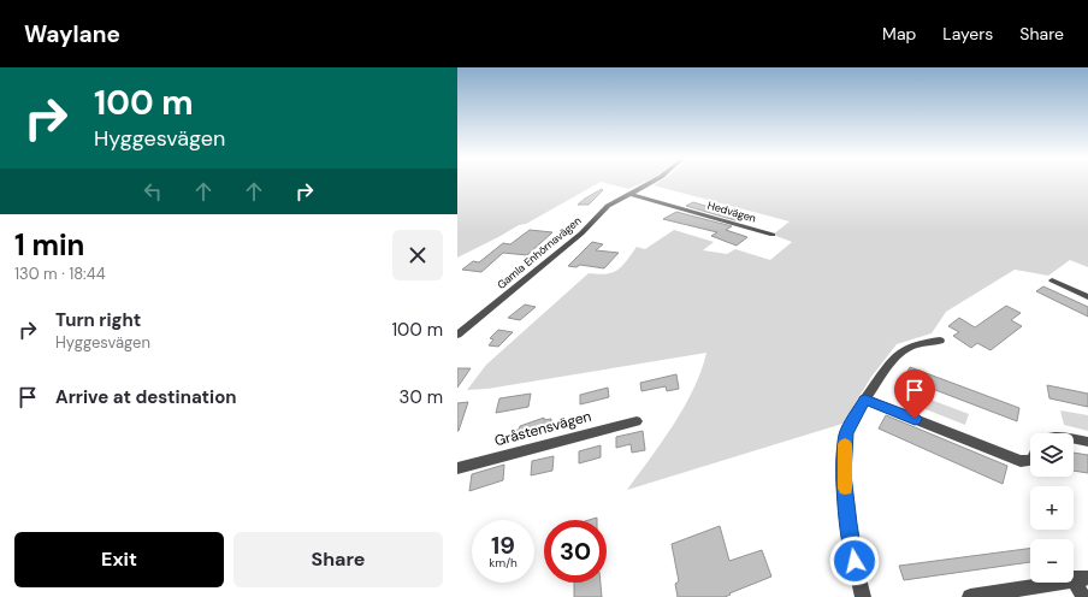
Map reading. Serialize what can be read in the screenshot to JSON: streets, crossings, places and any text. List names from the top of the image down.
{
  "streets": {
    "street": ["Hedvägen", "Gamla Enhörnavägen", "Gråstensvägen"]
  },
  "crossings": [
    ["Hedvägen", "Gamla Enhörnavägen"]
  ],
  "page": {
    "header": "Waylane",
    "nav": ["Map", "Layers", "Share"],
    "turn": ["100 m", "Hyggesvägen"],
    "heading": ["1 min", "130 m · 18:44"],
    "list": [
      {
        "name": "Turn right",
        "note": "Hyggesvägen",
        "value": "100 m"
      },
      {
        "name": "Arrive at destination",
        "value": "30 m"
      }
    ],
    "map_buttons": ["+", "−"],
    "speed": "19 km/h",
    "limit": "30",
    "buttons": ["Exit", "Share"]
  }
}
